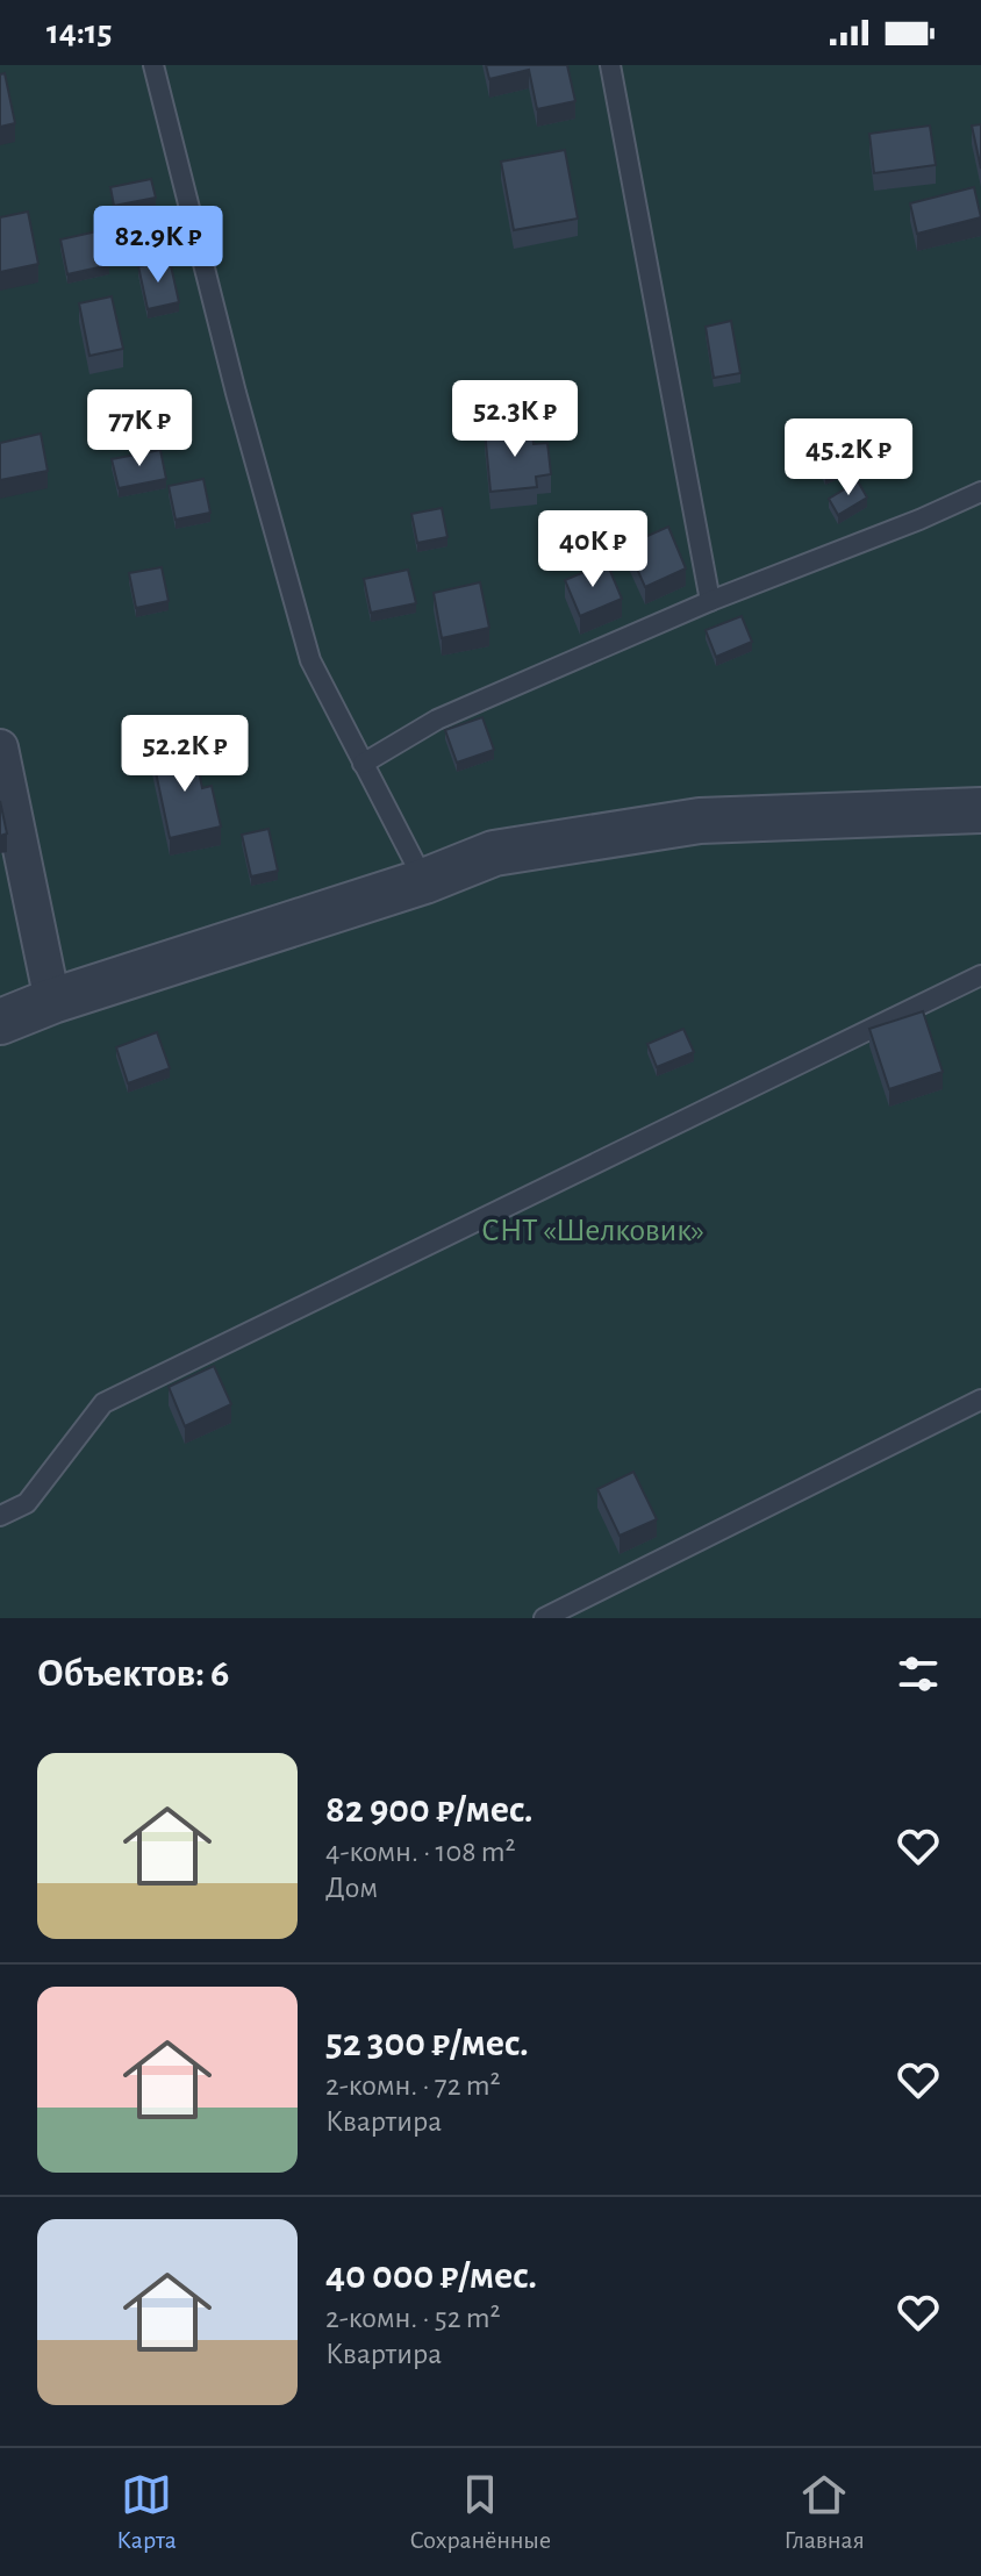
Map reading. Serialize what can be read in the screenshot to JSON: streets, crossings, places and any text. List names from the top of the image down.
{
  "parks": ["СНТ «Шелковик»"],
  "page": {
    "status": "14:15",
    "price": [
      "82.9K ₽",
      "52.3K ₽",
      "77K ₽",
      "45.2K ₽",
      "40K ₽",
      "52.2K ₽"
    ],
    "heading": "Объектов: 6",
    "list": [
      {
        "name": "82 900 ₽/мес.",
        "note": "4-комн. · 108 m² · Дом"
      },
      {
        "name": "52 300 ₽/мес.",
        "note": "2-комн. · 72 m² · Квартира"
      },
      {
        "name": "40 000 ₽/мес.",
        "note": "2-комн. · 52 m² · Квартира"
      }
    ],
    "tabs": ["Карта", "Сохранённые", "Главная"]
  }
}
